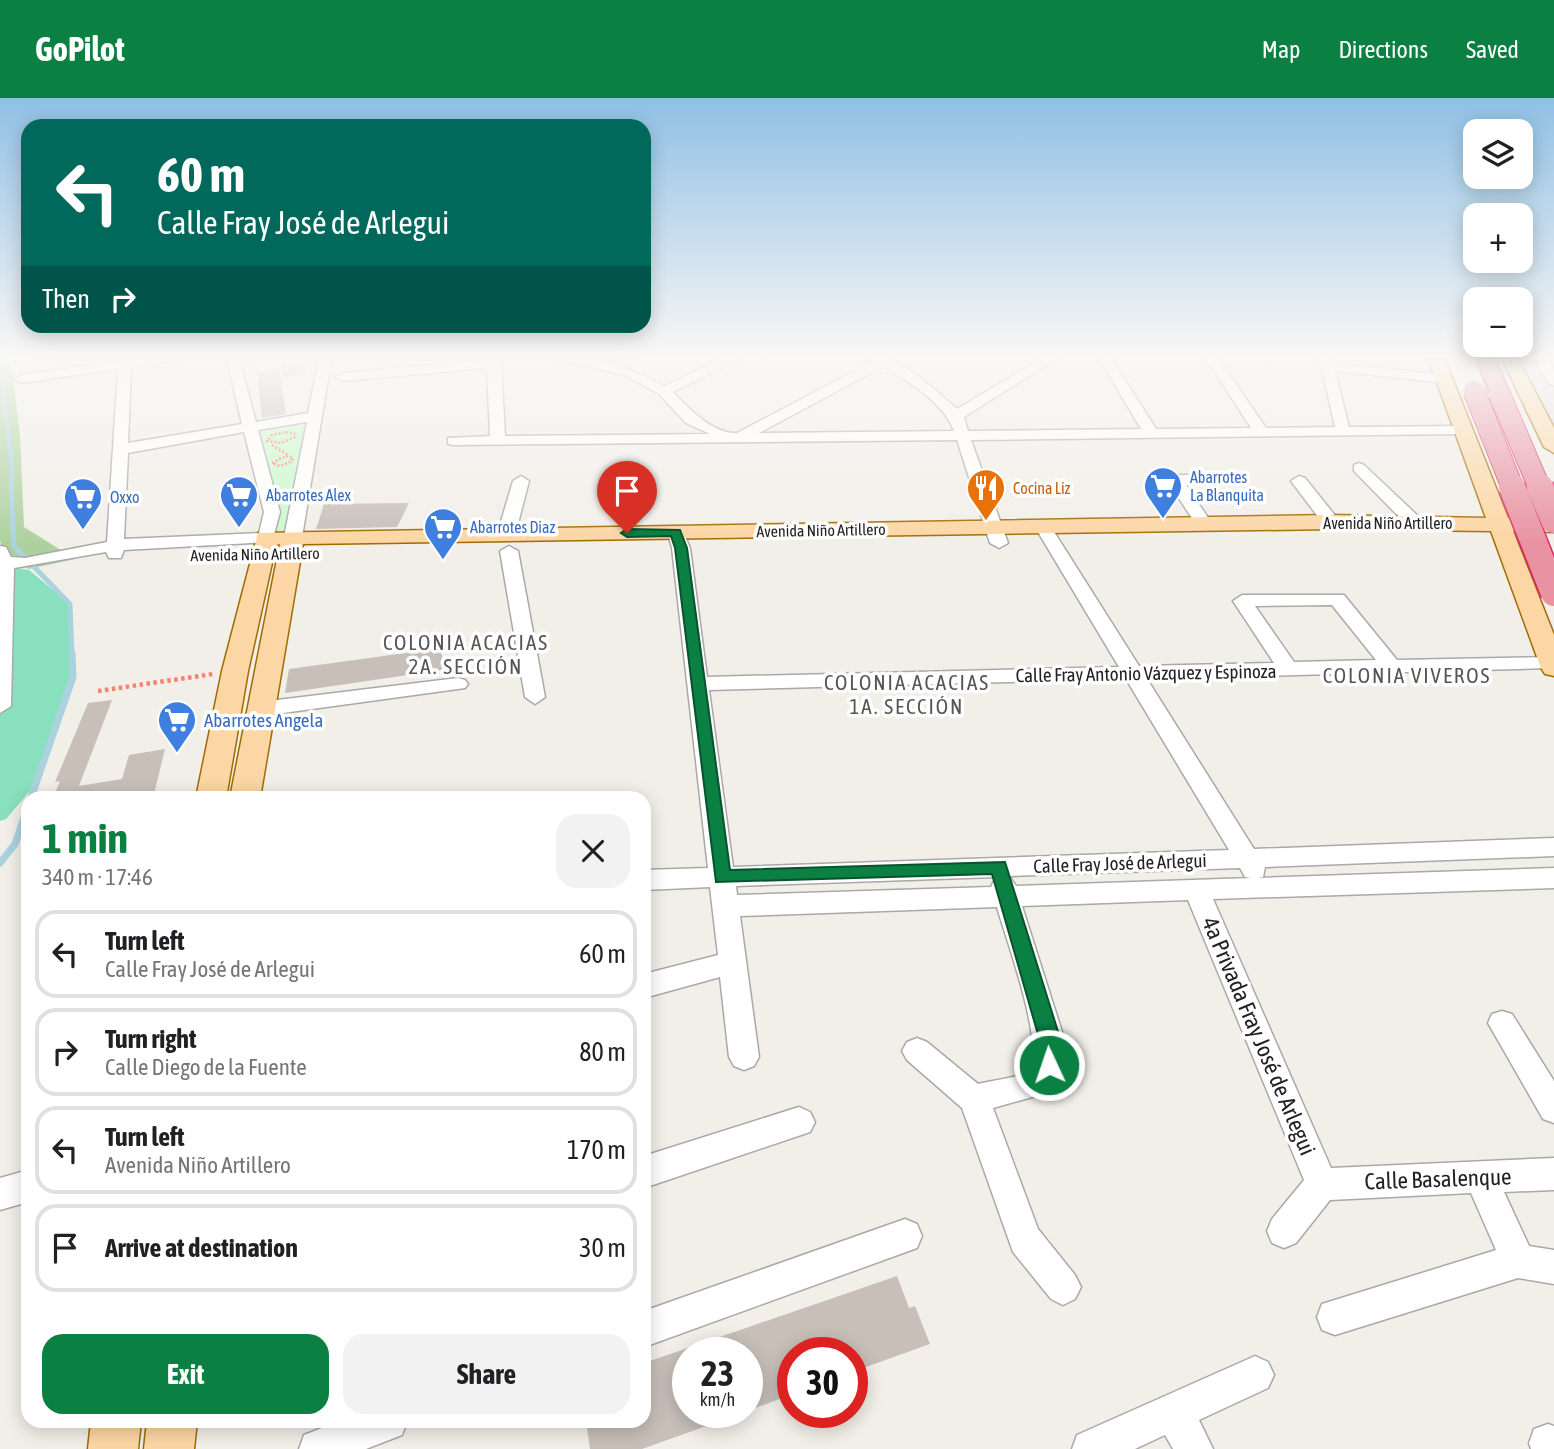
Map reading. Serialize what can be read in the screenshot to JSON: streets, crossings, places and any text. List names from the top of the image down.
{
  "streets": {
    "main road": ["Avenida Niño Artillero"],
    "street": [
      "Calle Fray Antonio Vázquez y Espinoza",
      "Calle Fray José de Arlegui",
      "4a Privada Fray José de Arlegui",
      "Calle Basalenque"
    ]
  },
  "crossings": [
    ["Calle Fray José de Arlegui", "4a Privada Fray José de Arlegui"],
    ["4a Privada Fray José de Arlegui", "Calle Basalenque"]
  ],
  "districts": ["COLONIA ACACIAS 2A. SECCIÓN", "COLONIA VIVEROS", "COLONIA ACACIAS 1A. SECCIÓN"],
  "places": {
    "supermarket": [
      "Abarrotes La Blanquita",
      "Abarrotes Alex",
      "Oxxo",
      "Abarrotes Diaz",
      "Abarrotes Angela"
    ],
    "restaurant": ["Cocina Liz"]
  },
  "page": {
    "header": "GoPilot",
    "nav": ["Map", "Directions", "Saved"],
    "map_buttons": ["+", "−"],
    "turn": ["60 m", "Calle Fray José de Arlegui"],
    "then": "Then",
    "heading": ["1 min", "340 m · 17:46"],
    "list": [
      {
        "name": "Turn left",
        "note": "Calle Fray José de Arlegui",
        "value": "60 m"
      },
      {
        "name": "Turn right",
        "note": "Calle Diego de la Fuente",
        "value": "80 m"
      },
      {
        "name": "Turn left",
        "note": "Avenida Niño Artillero",
        "value": "170 m"
      },
      {
        "name": "Arrive at destination",
        "value": "30 m"
      }
    ],
    "buttons": ["Exit", "Share"],
    "speed": "23 km/h",
    "limit": "30"
  }
}
